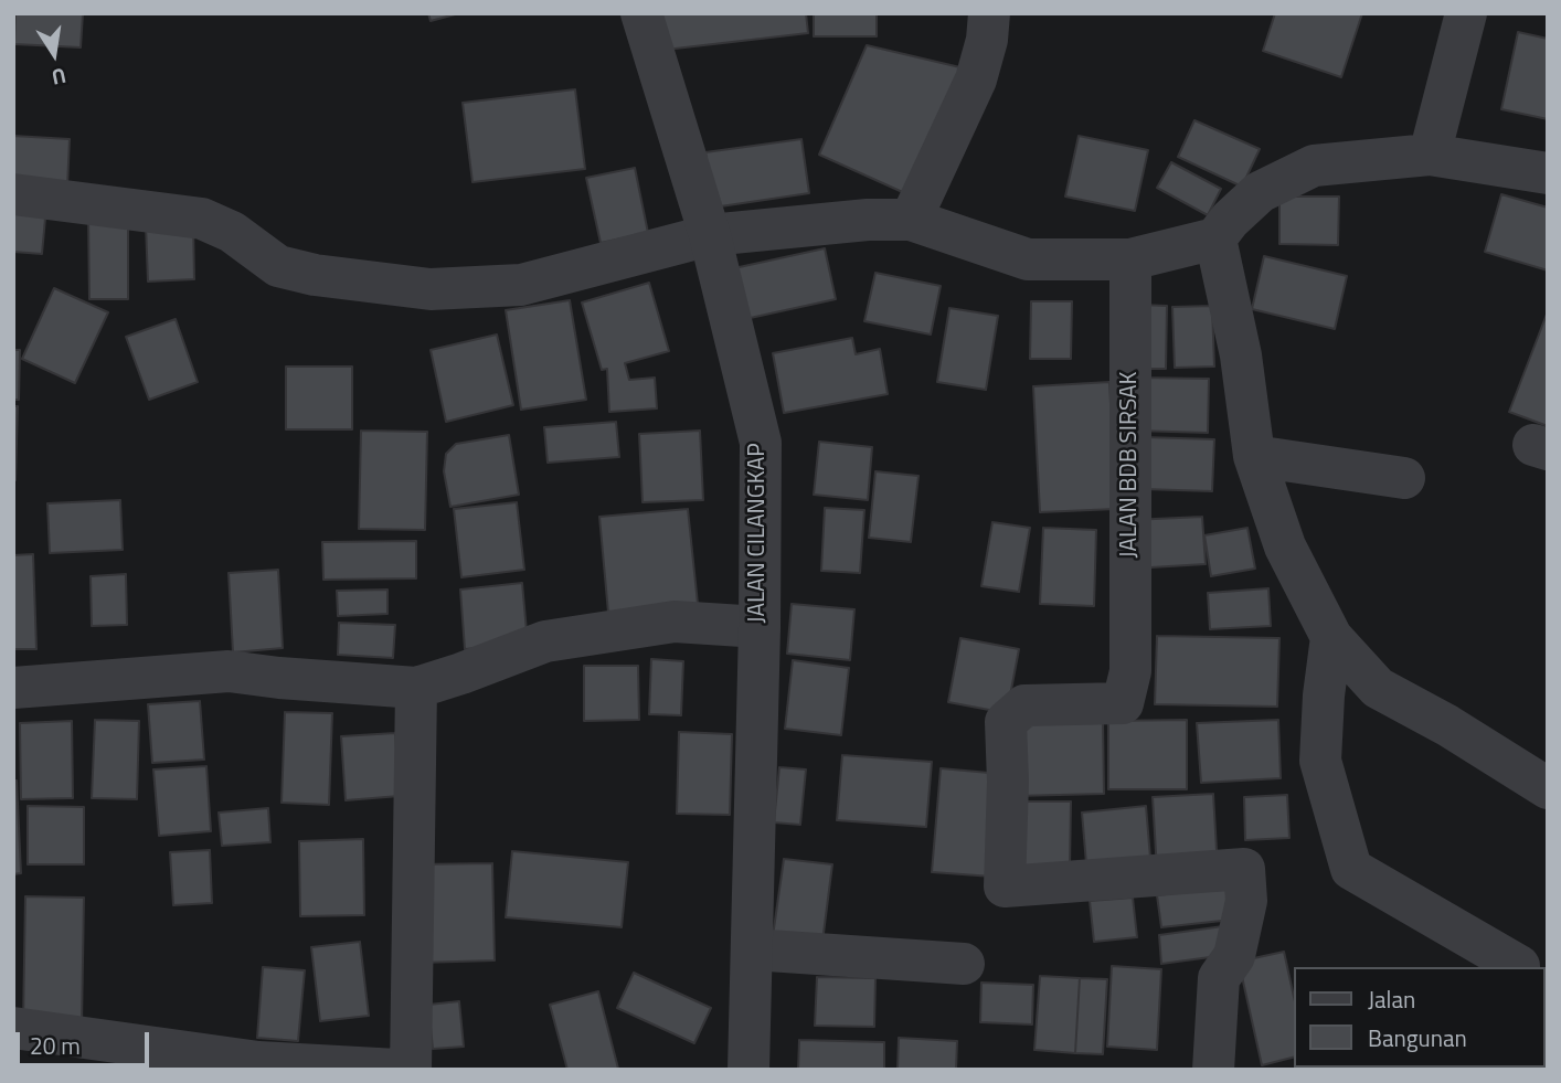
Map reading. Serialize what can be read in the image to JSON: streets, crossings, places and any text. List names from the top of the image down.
{
  "streets": {
    "street": ["JALAN BDB SIRSAK", "JALAN CILANGKAP"]
  },
  "legend": ["Jalan", "Bangunan"],
  "scale_bar": "20 m",
  "north": "bottom"
}
